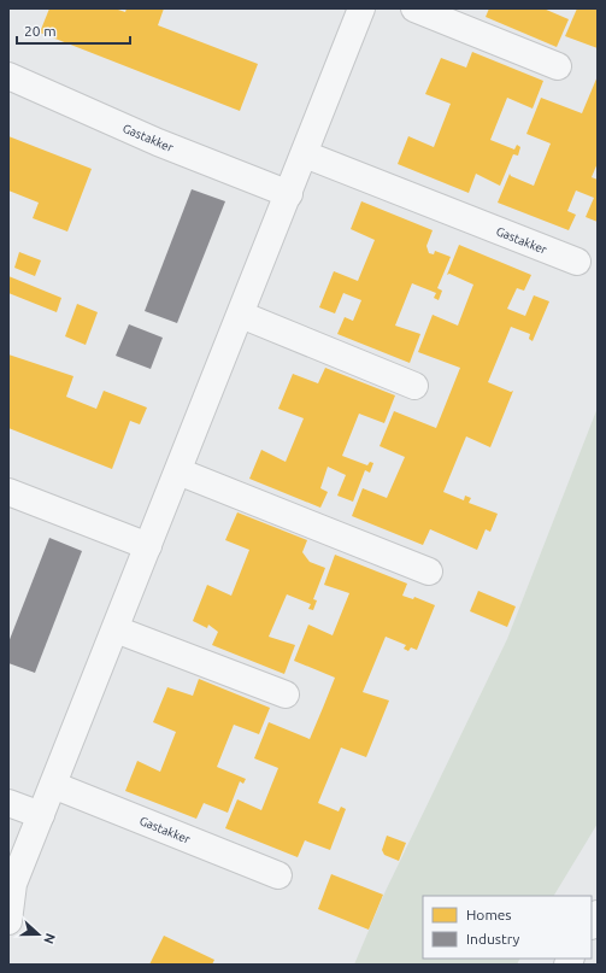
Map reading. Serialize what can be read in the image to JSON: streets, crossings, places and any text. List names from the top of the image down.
{
  "streets": {
    "street": ["Gastakker"]
  },
  "legend": ["Homes", "Industry"],
  "scale_bar": "20 m",
  "north": "right"
}
